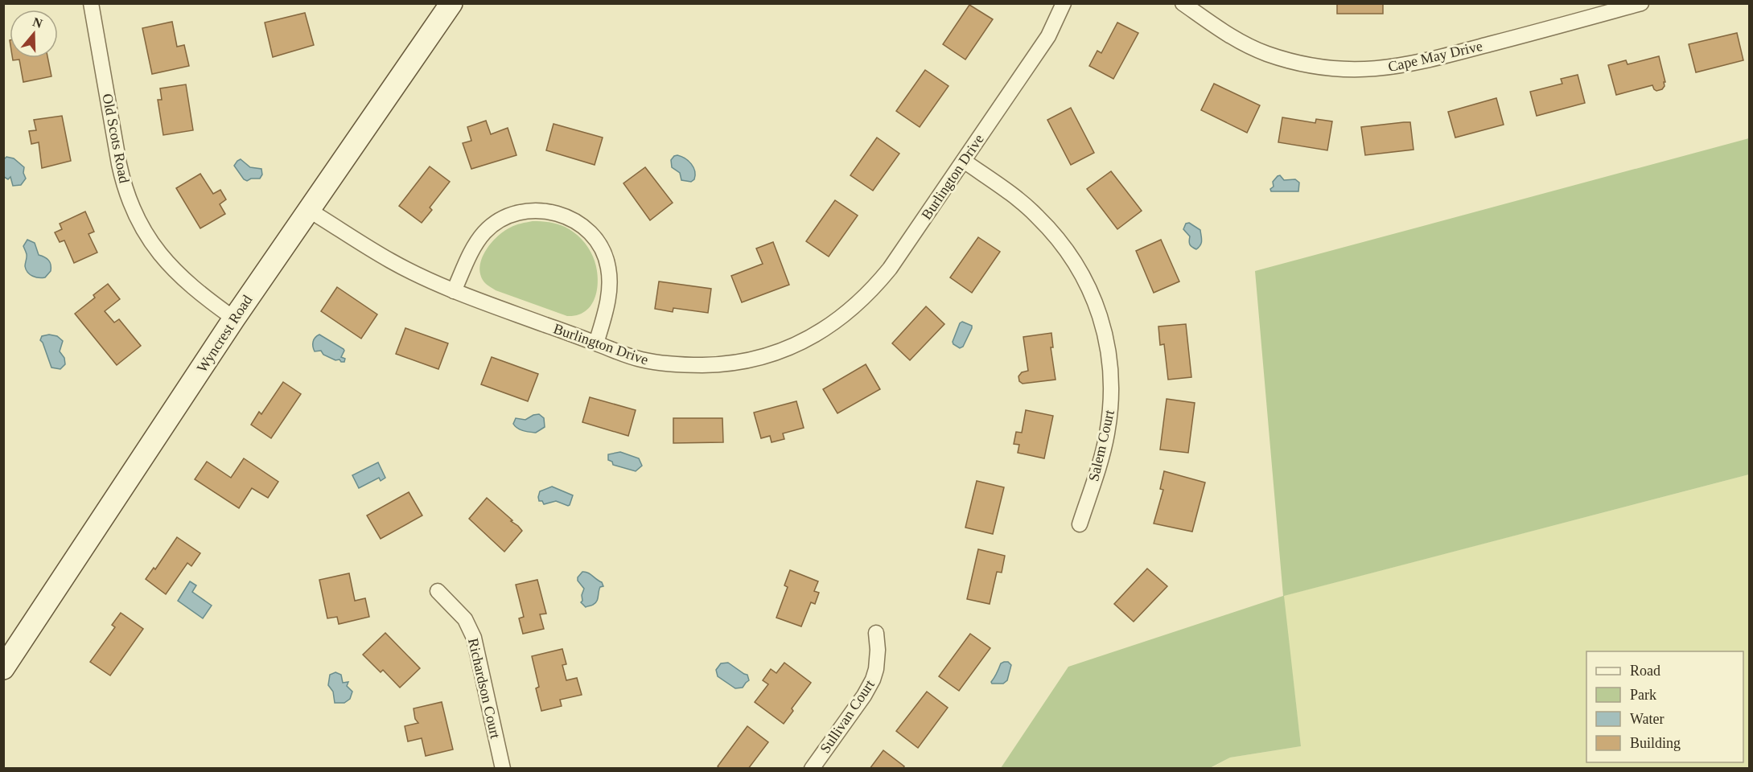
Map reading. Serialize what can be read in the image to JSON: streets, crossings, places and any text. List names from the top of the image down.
{
  "streets": {
    "street": [
      "Cape May Drive",
      "Old Scots Road",
      "Burlington Drive",
      "Wyncrest Road",
      "Salem Court",
      "Richardson Court",
      "Sullivan Court"
    ]
  },
  "crossings": [
    ["Old Scots Road", "Wyncrest Road"],
    ["Burlington Drive", "Wyncrest Road"],
    ["Burlington Drive", "Salem Court"]
  ],
  "legend": [
    "Road",
    "Park",
    "Water",
    "Building"
  ],
  "north": "top"
}
